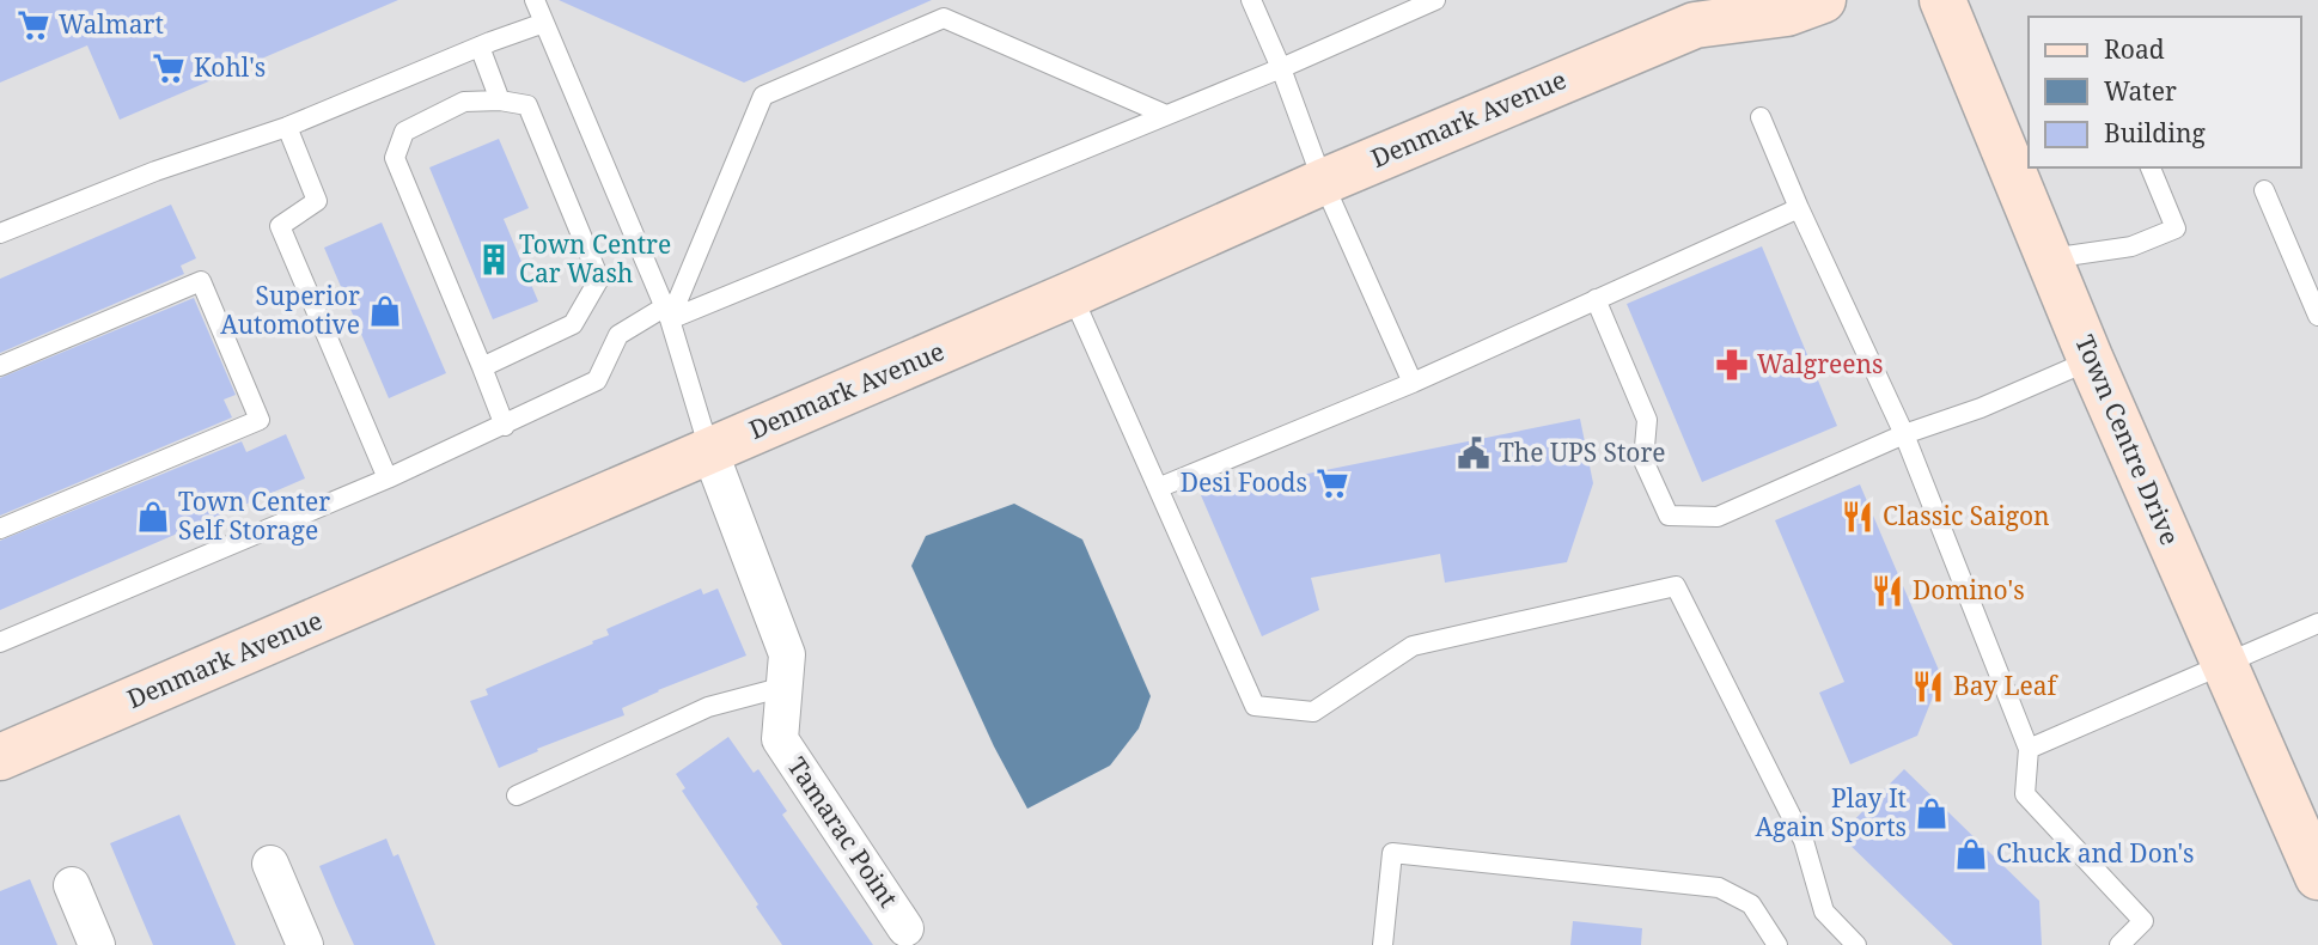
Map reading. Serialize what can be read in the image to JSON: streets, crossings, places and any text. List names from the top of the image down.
{
  "streets": {
    "street": ["Denmark Avenue", "Town Centre Drive", "Tamarac Point"]
  },
  "crossings": [
    ["Denmark Avenue", "Tamarac Point"]
  ],
  "places": {
    "supermarket": ["Walmart", "Kohl's", "Desi Foods"],
    "building": ["Town Centre Car Wash"],
    "shop": [
      "Superior Automotive",
      "Town Center Self Storage",
      "Play It Again Sports",
      "Chuck and Don's"
    ],
    "pharmacy": ["Walgreens"],
    "public building": ["The UPS Store"],
    "restaurant": ["Classic Saigon", "Domino's", "Bay Leaf"]
  },
  "legend": ["Road", "Water", "Building"]
}
